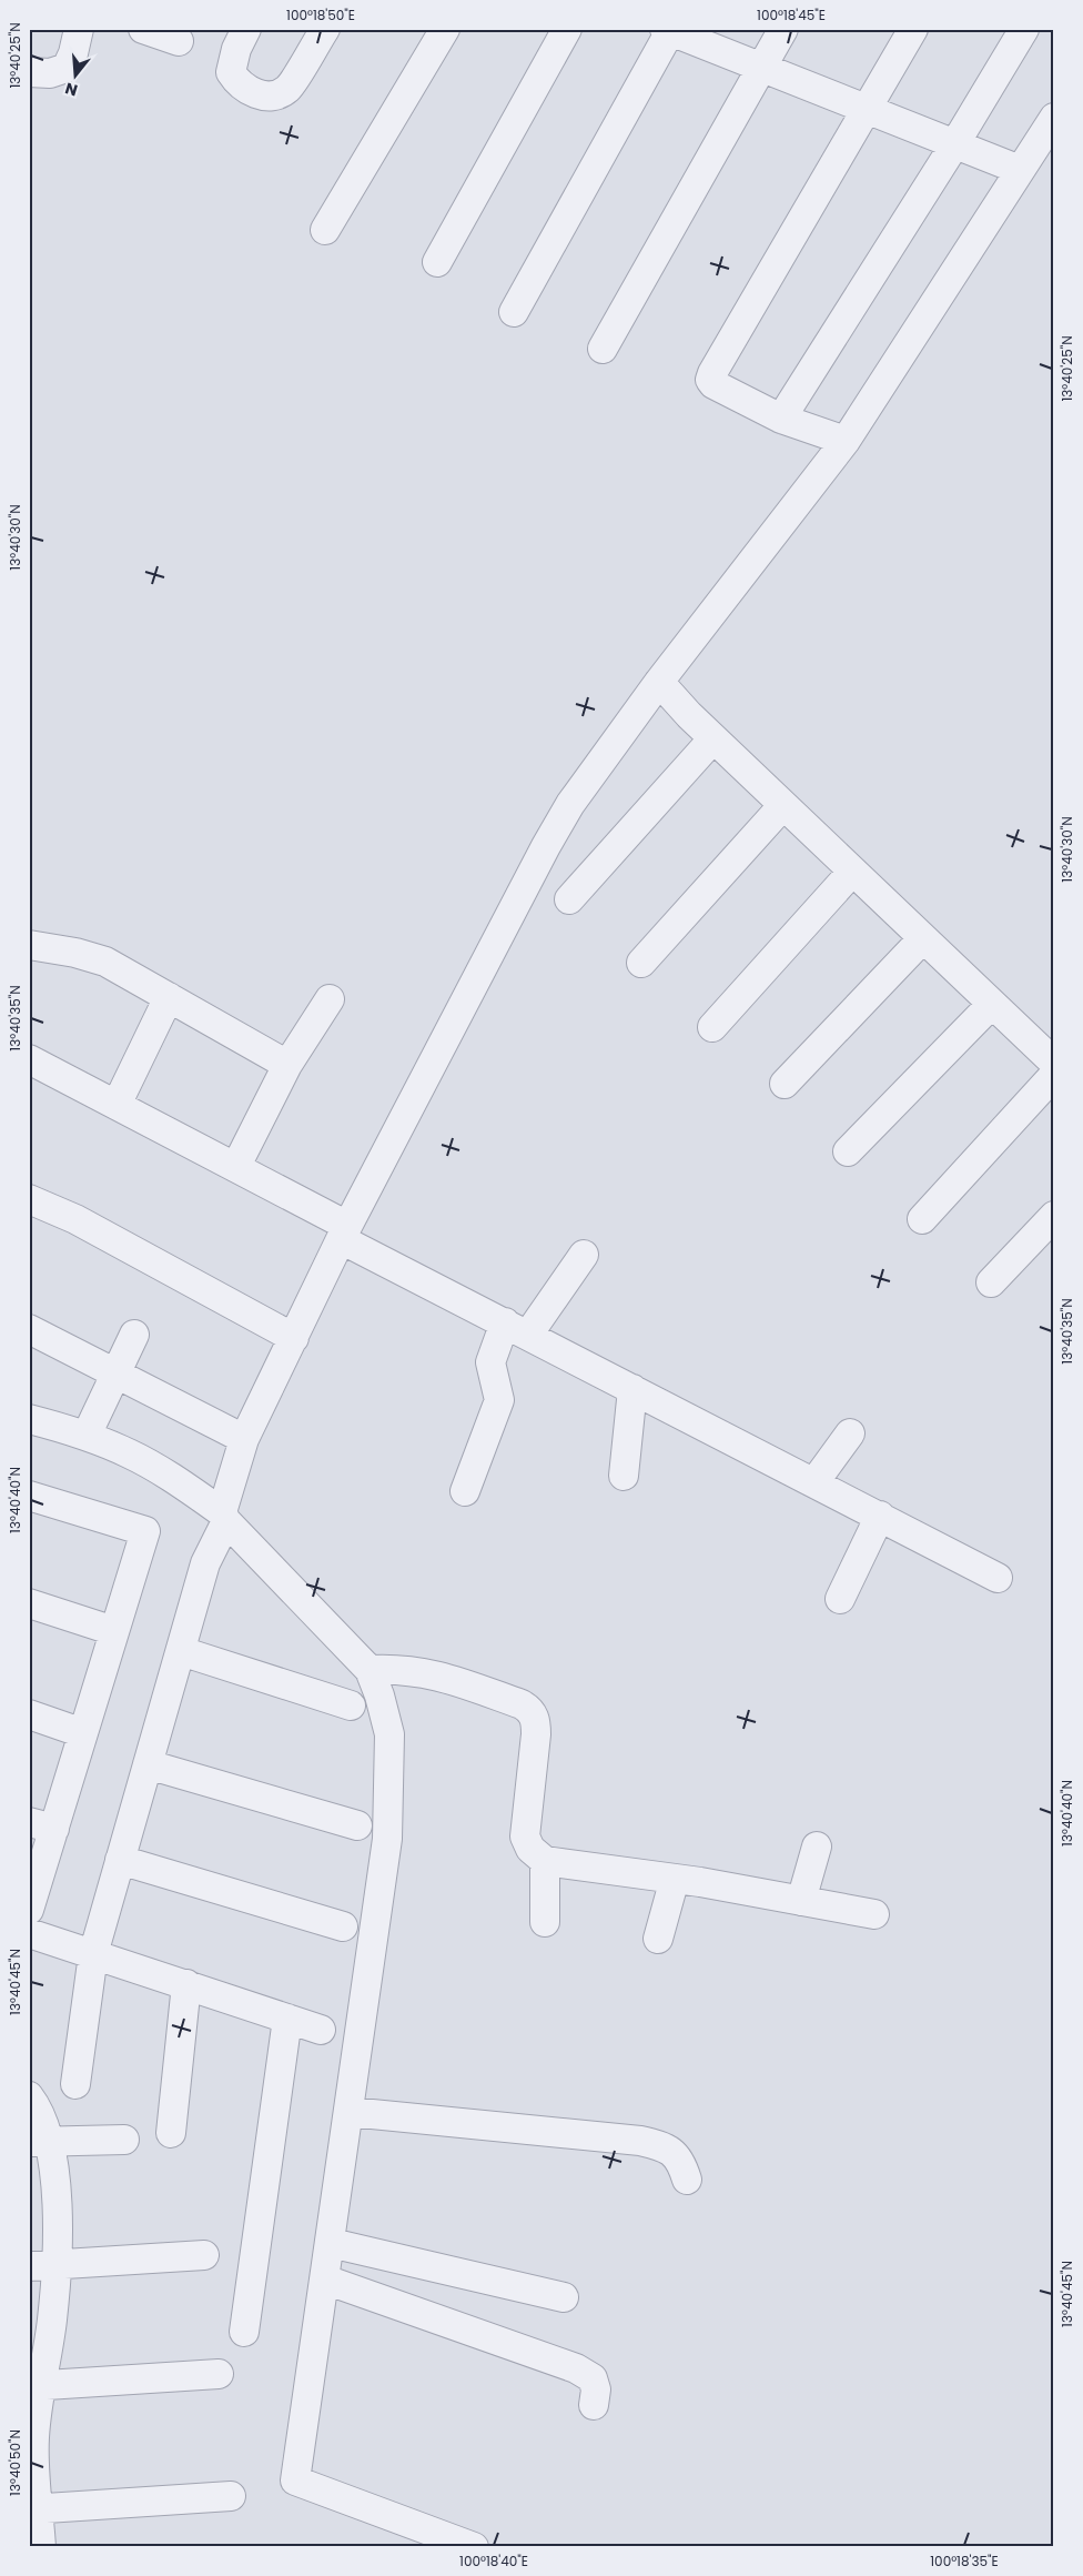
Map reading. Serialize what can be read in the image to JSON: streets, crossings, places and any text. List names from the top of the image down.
{
  "north": "bottom",
  "coordinates": [
    "100°18'50\"E",
    "100°18'45\"E",
    "13°40'25\"N",
    "13°40'30\"N",
    "13°40'35\"N",
    "13°40'40\"N",
    "13°40'45\"N",
    "13°40'50\"N",
    "100°18'40\"E",
    "100°18'35\"E"
  ]
}
